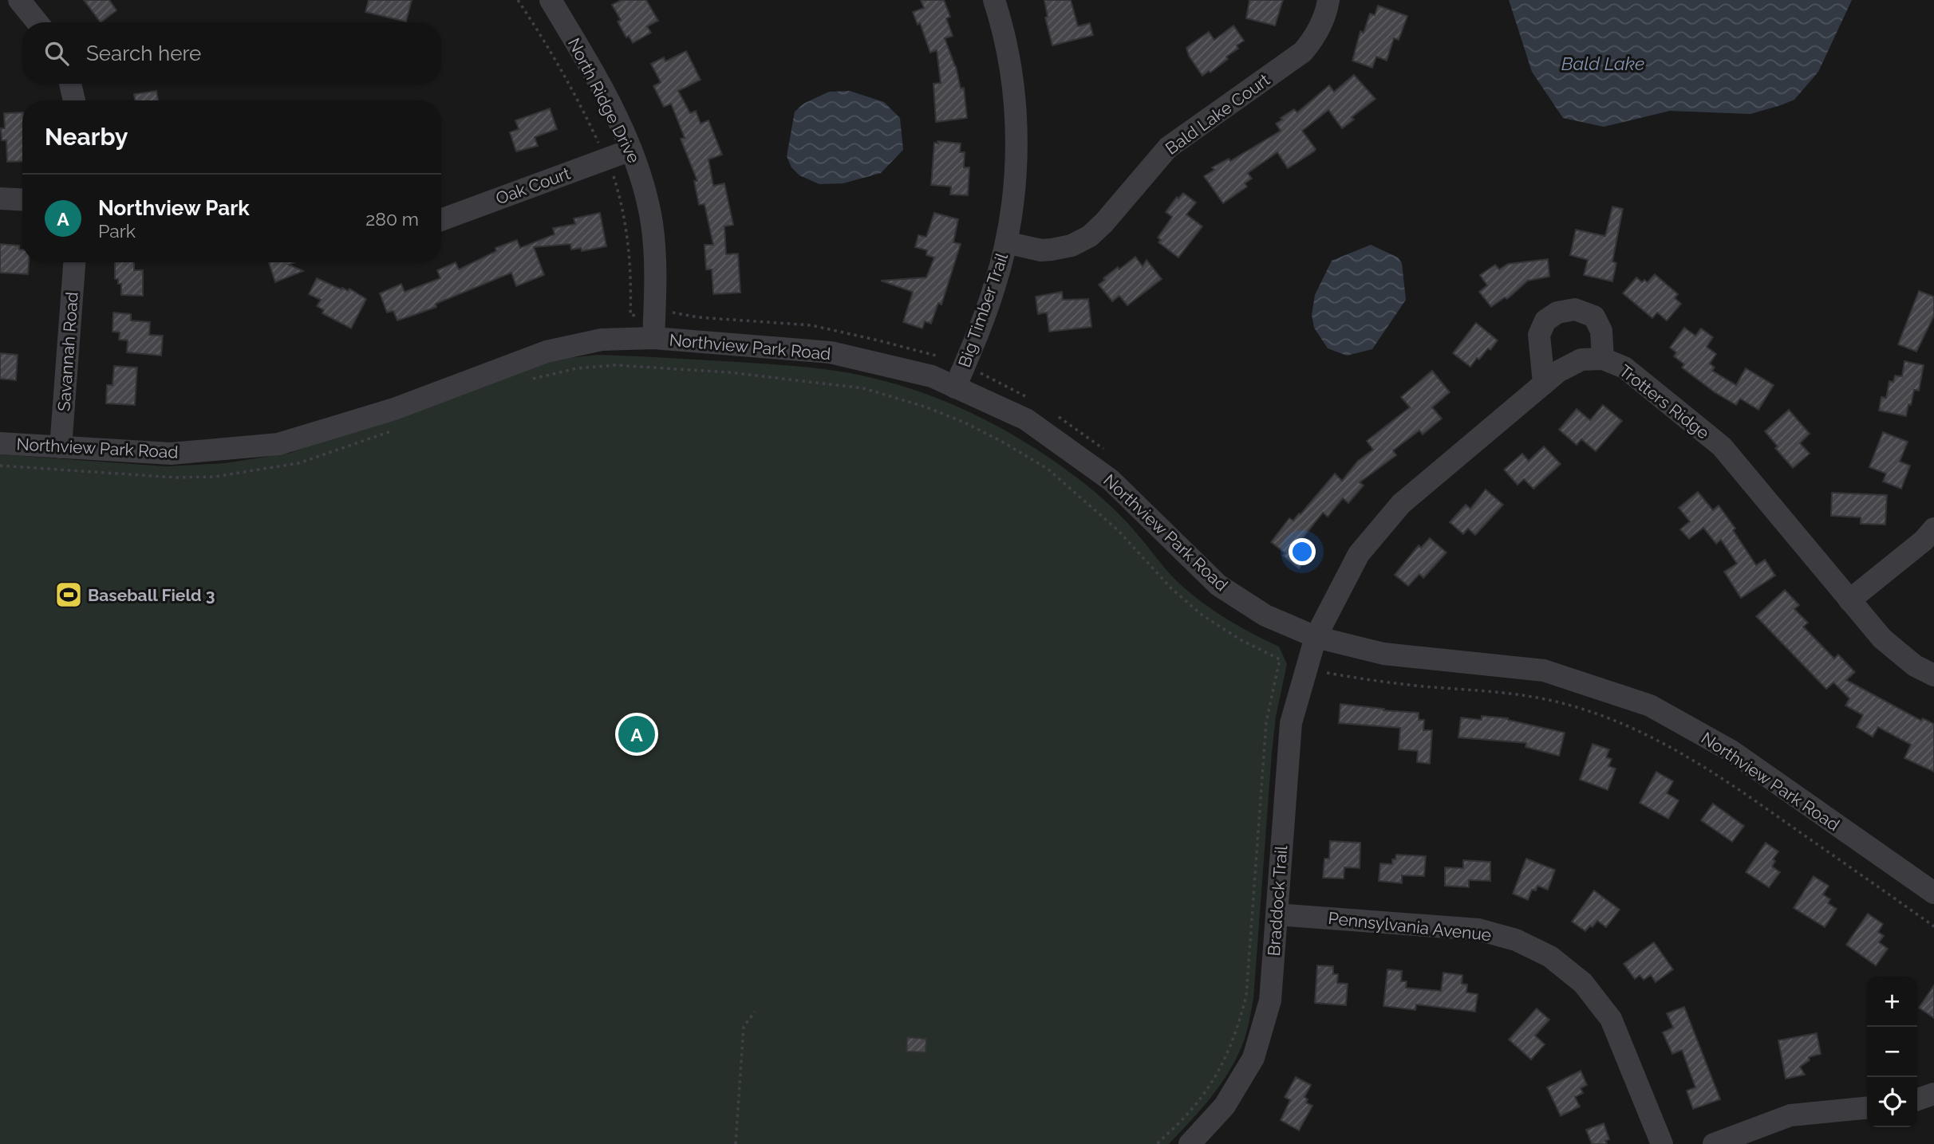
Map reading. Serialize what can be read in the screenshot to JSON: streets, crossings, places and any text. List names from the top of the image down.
{
  "streets": {
    "street": [
      "North Ridge Drive",
      "Bald Lake Court",
      "Oak Court",
      "Big Timber Trail",
      "Northview Park Road",
      "Savannah Road",
      "Trotters Ridge",
      "Braddock Trail",
      "Pennsylvania Avenue"
    ]
  },
  "crossings": [
    ["North Ridge Drive", "Oak Court"],
    ["North Ridge Drive", "Northview Park Road"],
    ["Bald Lake Court", "Big Timber Trail"],
    ["Big Timber Trail", "Northview Park Road"],
    ["Northview Park Road", "Savannah Road"],
    ["Northview Park Road", "Trotters Ridge"],
    ["Northview Park Road", "Braddock Trail"],
    ["Trotters Ridge", "Braddock Trail"],
    ["Braddock Trail", "Pennsylvania Avenue"]
  ],
  "water": ["Bald Lake"],
  "places": {
    "sports": ["Baseball Field 3"]
  },
  "page": {
    "search": "Search here",
    "heading": "Nearby",
    "list": [
      {
        "mark": "A",
        "name": "Northview Park",
        "note": "Park",
        "value": "280 m"
      }
    ],
    "pins": "A",
    "map_buttons": ["+", "−"]
  }
}
